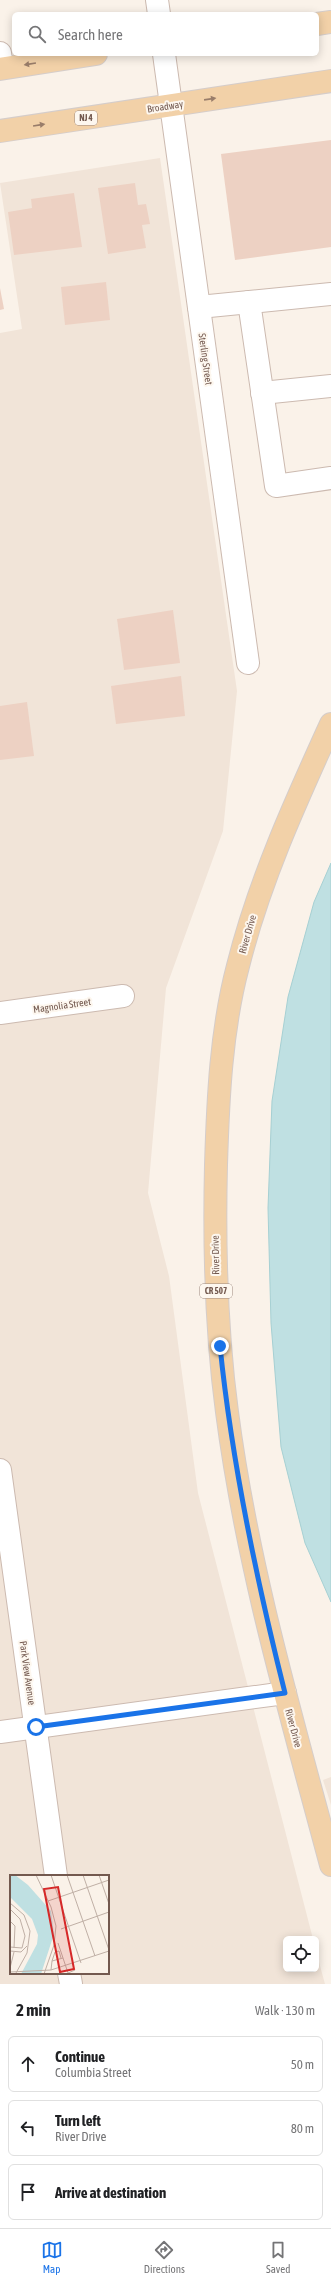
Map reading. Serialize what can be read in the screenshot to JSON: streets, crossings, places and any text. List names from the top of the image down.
{
  "streets": {
    "main road": [
      "Broadway",
      "NJ 4",
      "River Drive",
      "CR 507"
    ],
    "street": ["Sterling Street", "Magnolia Street", "Park View Avenue"]
  },
  "crossings": [
    ["Broadway", "Sterling Street"]
  ],
  "one_way": ["Broadway"],
  "page": {
    "search": "Search here",
    "heading": ["2 min", "Walk · 130 m"],
    "list": [
      ["Continue", "Columbia Street", "50 m"],
      ["Turn left", "River Drive", "80 m"],
      "Arrive at destination"
    ],
    "nav": ["Map", "Directions", "Saved"]
  }
}
